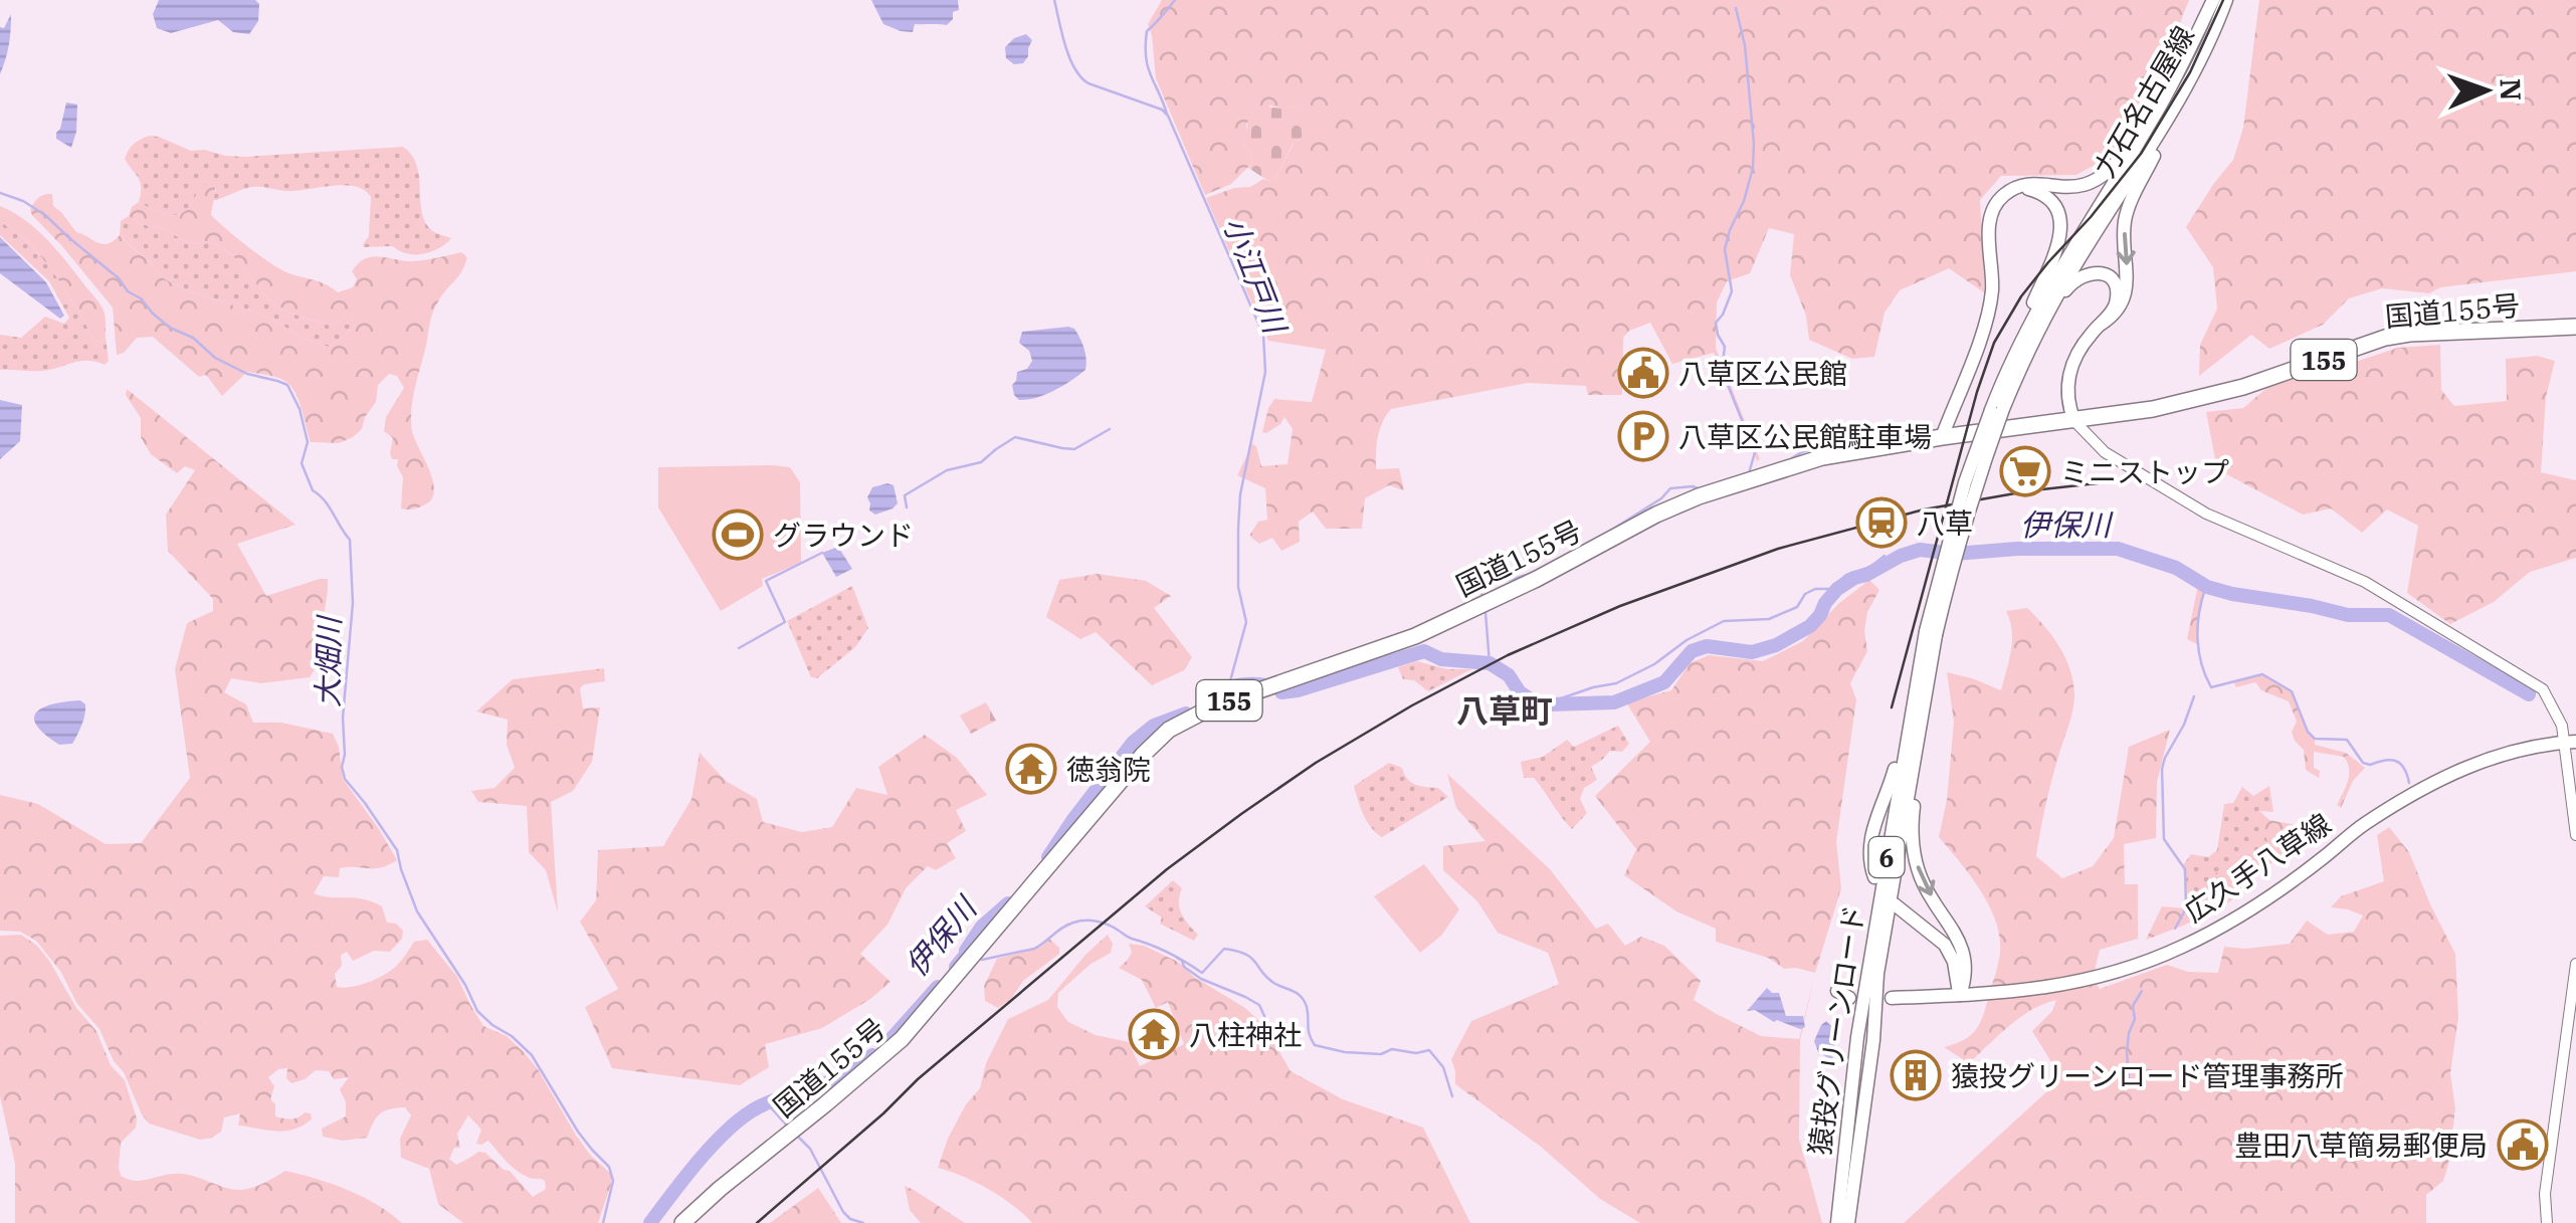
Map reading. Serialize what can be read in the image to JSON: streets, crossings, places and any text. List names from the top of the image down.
{
  "streets": {
    "highway": ["国道155号", "155"],
    "main road": [
      "力石名古屋線",
      "6",
      "広久手八草線",
      "猿投グリーンロード"
    ]
  },
  "crossings": [
    ["力石名古屋線", "6"],
    ["力石名古屋線", "猿投グリーンロード"],
    ["国道155号", "6"]
  ],
  "districts": ["八草町"],
  "water": ["小江戸川", "伊保川", "大畑川"],
  "places": {
    "public building": ["八草区公民館", "豊田八草簡易郵便局"],
    "parking": ["八草区公民館駐車場"],
    "supermarket": ["ミニストップ"],
    "station": ["八草"],
    "sports": ["グラウンド"],
    "temple": ["徳翁院", "八柱神社"],
    "building": ["猿投グリーンロード管理事務所"]
  },
  "north": "right"
}
